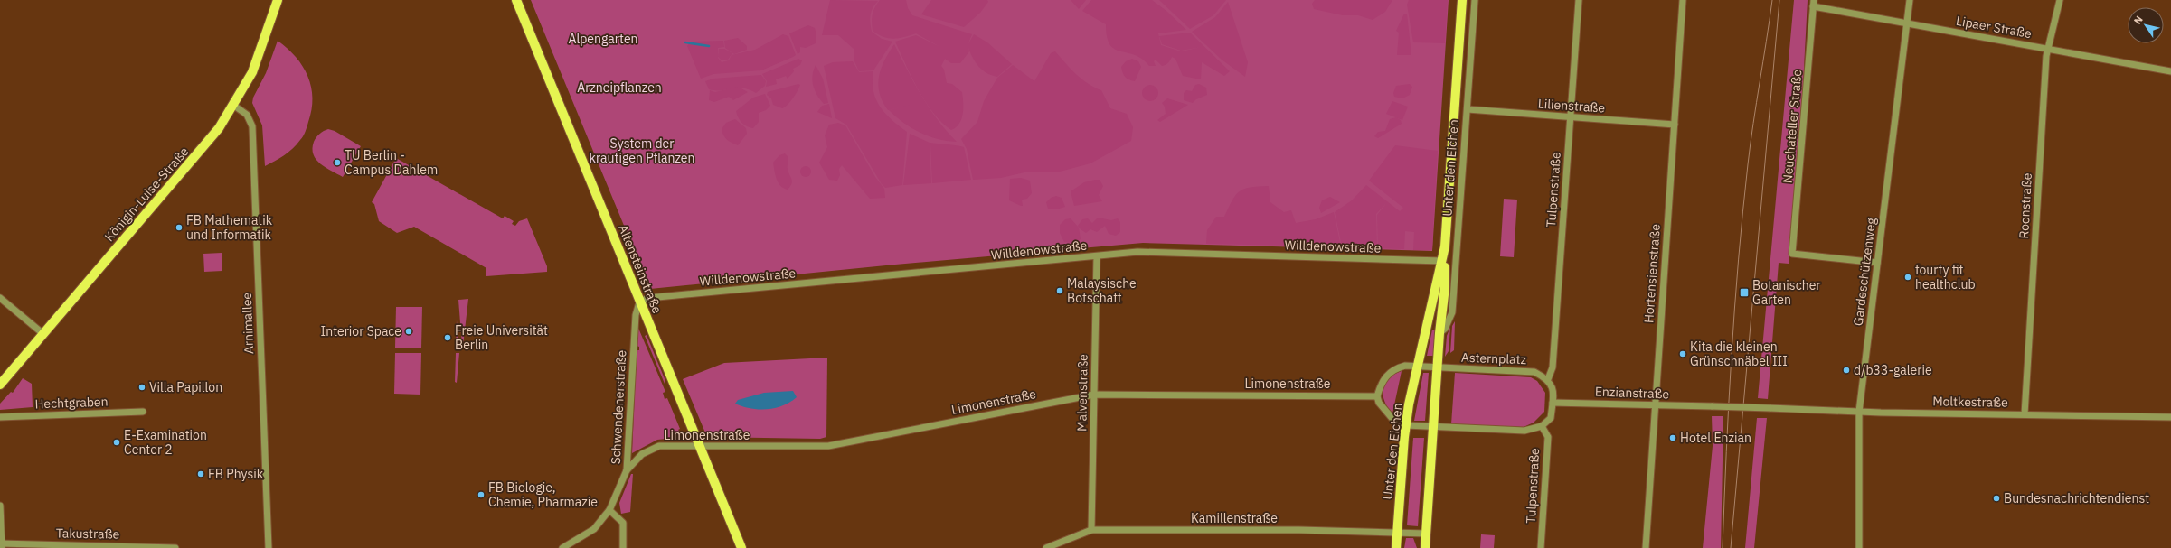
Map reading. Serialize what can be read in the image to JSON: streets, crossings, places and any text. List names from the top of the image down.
{
  "streets": {
    "main road": ["Unter den Eichen", "Königin-Luise-Straße", "Altensteinstraße"],
    "street": [
      "Lipaer Straße",
      "Lilienstraße",
      "Neuchateller Straße",
      "Tulpenstraße",
      "Roonstraße",
      "Willdenowstraße",
      "Gardeschützenweg",
      "Hortensienstraße",
      "Arnimallee",
      "Asternplatz",
      "Limonenstraße",
      "Malvenstraße",
      "Enzianstraße",
      "Moltkestraße",
      "Hechtgraben",
      "Schwendenerstraße",
      "Kamillenstraße",
      "Takustraße"
    ]
  },
  "crossings": [
    ["Lipaer Straße", "Neuchateller Straße"],
    ["Lipaer Straße", "Roonstraße"],
    ["Lipaer Straße", "Gardeschützenweg"],
    ["Lilienstraße", "Unter den Eichen"],
    ["Lilienstraße", "Tulpenstraße"],
    ["Lilienstraße", "Hortensienstraße"],
    ["Neuchateller Straße", "Gardeschützenweg"],
    ["Unter den Eichen", "Willdenowstraße"],
    ["Unter den Eichen", "Asternplatz"],
    ["Unter den Eichen", "Kamillenstraße"],
    ["Tulpenstraße", "Asternplatz"],
    ["Königin-Luise-Straße", "Arnimallee"],
    ["Roonstraße", "Moltkestraße"],
    ["Willdenowstraße", "Altensteinstraße"],
    ["Willdenowstraße", "Malvenstraße"],
    ["Willdenowstraße", "Schwendenerstraße"],
    ["Altensteinstraße", "Limonenstraße"],
    ["Altensteinstraße", "Schwendenerstraße"],
    ["Gardeschützenweg", "Moltkestraße"],
    ["Hortensienstraße", "Enzianstraße"],
    ["Asternplatz", "Limonenstraße"],
    ["Limonenstraße", "Malvenstraße"],
    ["Limonenstraße", "Schwendenerstraße"],
    ["Malvenstraße", "Kamillenstraße"],
    ["Enzianstraße", "Moltkestraße"]
  ],
  "parks": ["Alpengarten", "Arzneipflanzen", "System der krautigen Pflanzen"],
  "places": {
    "other": [
      "TU Berlin - Campus Dahlem",
      "FB Mathematik und Informatik",
      "fourty fit healthclub",
      "Malaysische Botschaft",
      "Interior Space",
      "Freie Universität Berlin",
      "Kita die kleinen Grünschnäbel III",
      "d/b33-galerie",
      "Villa Papillon",
      "Hotel Enzian",
      "E-Examination Center 2",
      "FB Physik",
      "FB Biologie, Chemie, Pharmazie",
      "Bundesnachrichtendienst"
    ],
    "transit": ["Botanischer Garten"]
  },
  "north": "top left"
}
